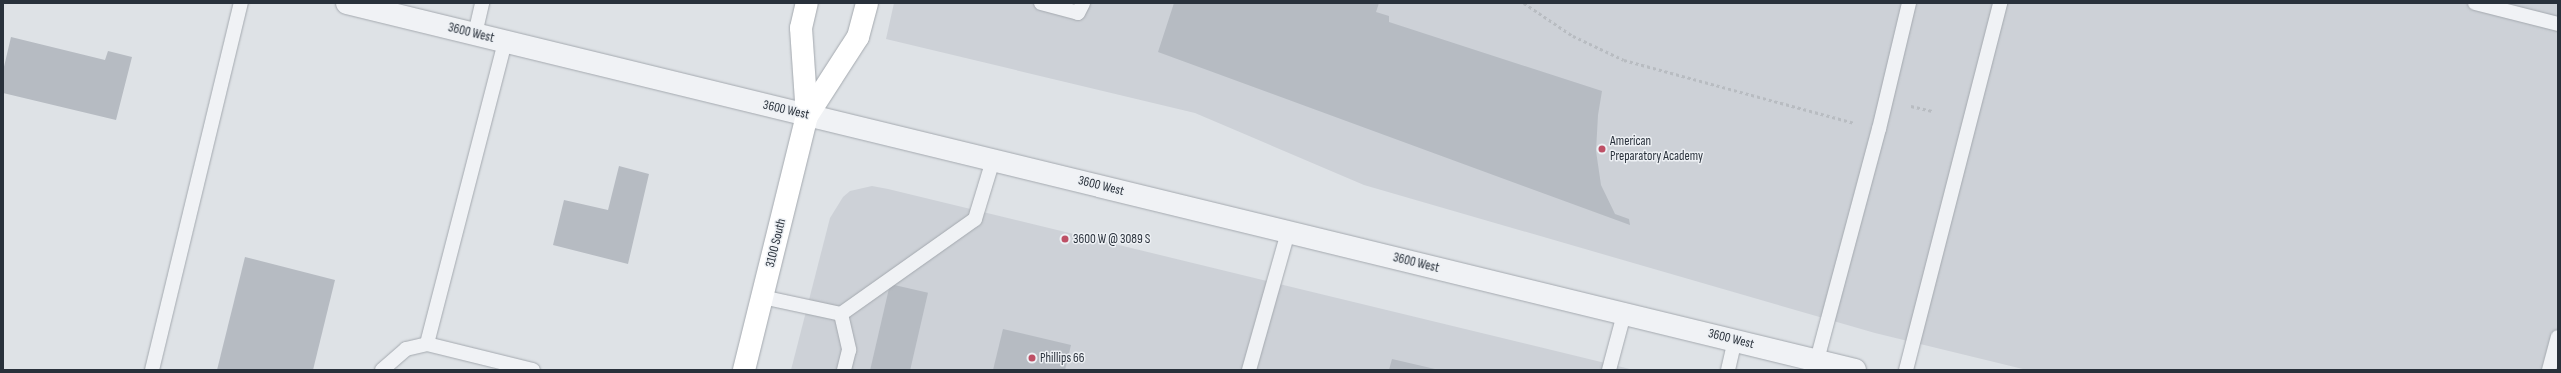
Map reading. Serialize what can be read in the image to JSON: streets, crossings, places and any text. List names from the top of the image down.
{
  "streets": {
    "main road": ["3100 South"],
    "street": ["3600 West"]
  },
  "crossings": [
    ["3600 West", "3100 South"]
  ],
  "places": ["American Preparatory Academy", "3600 W @ 3089 S", "Phillips 66"]
}
